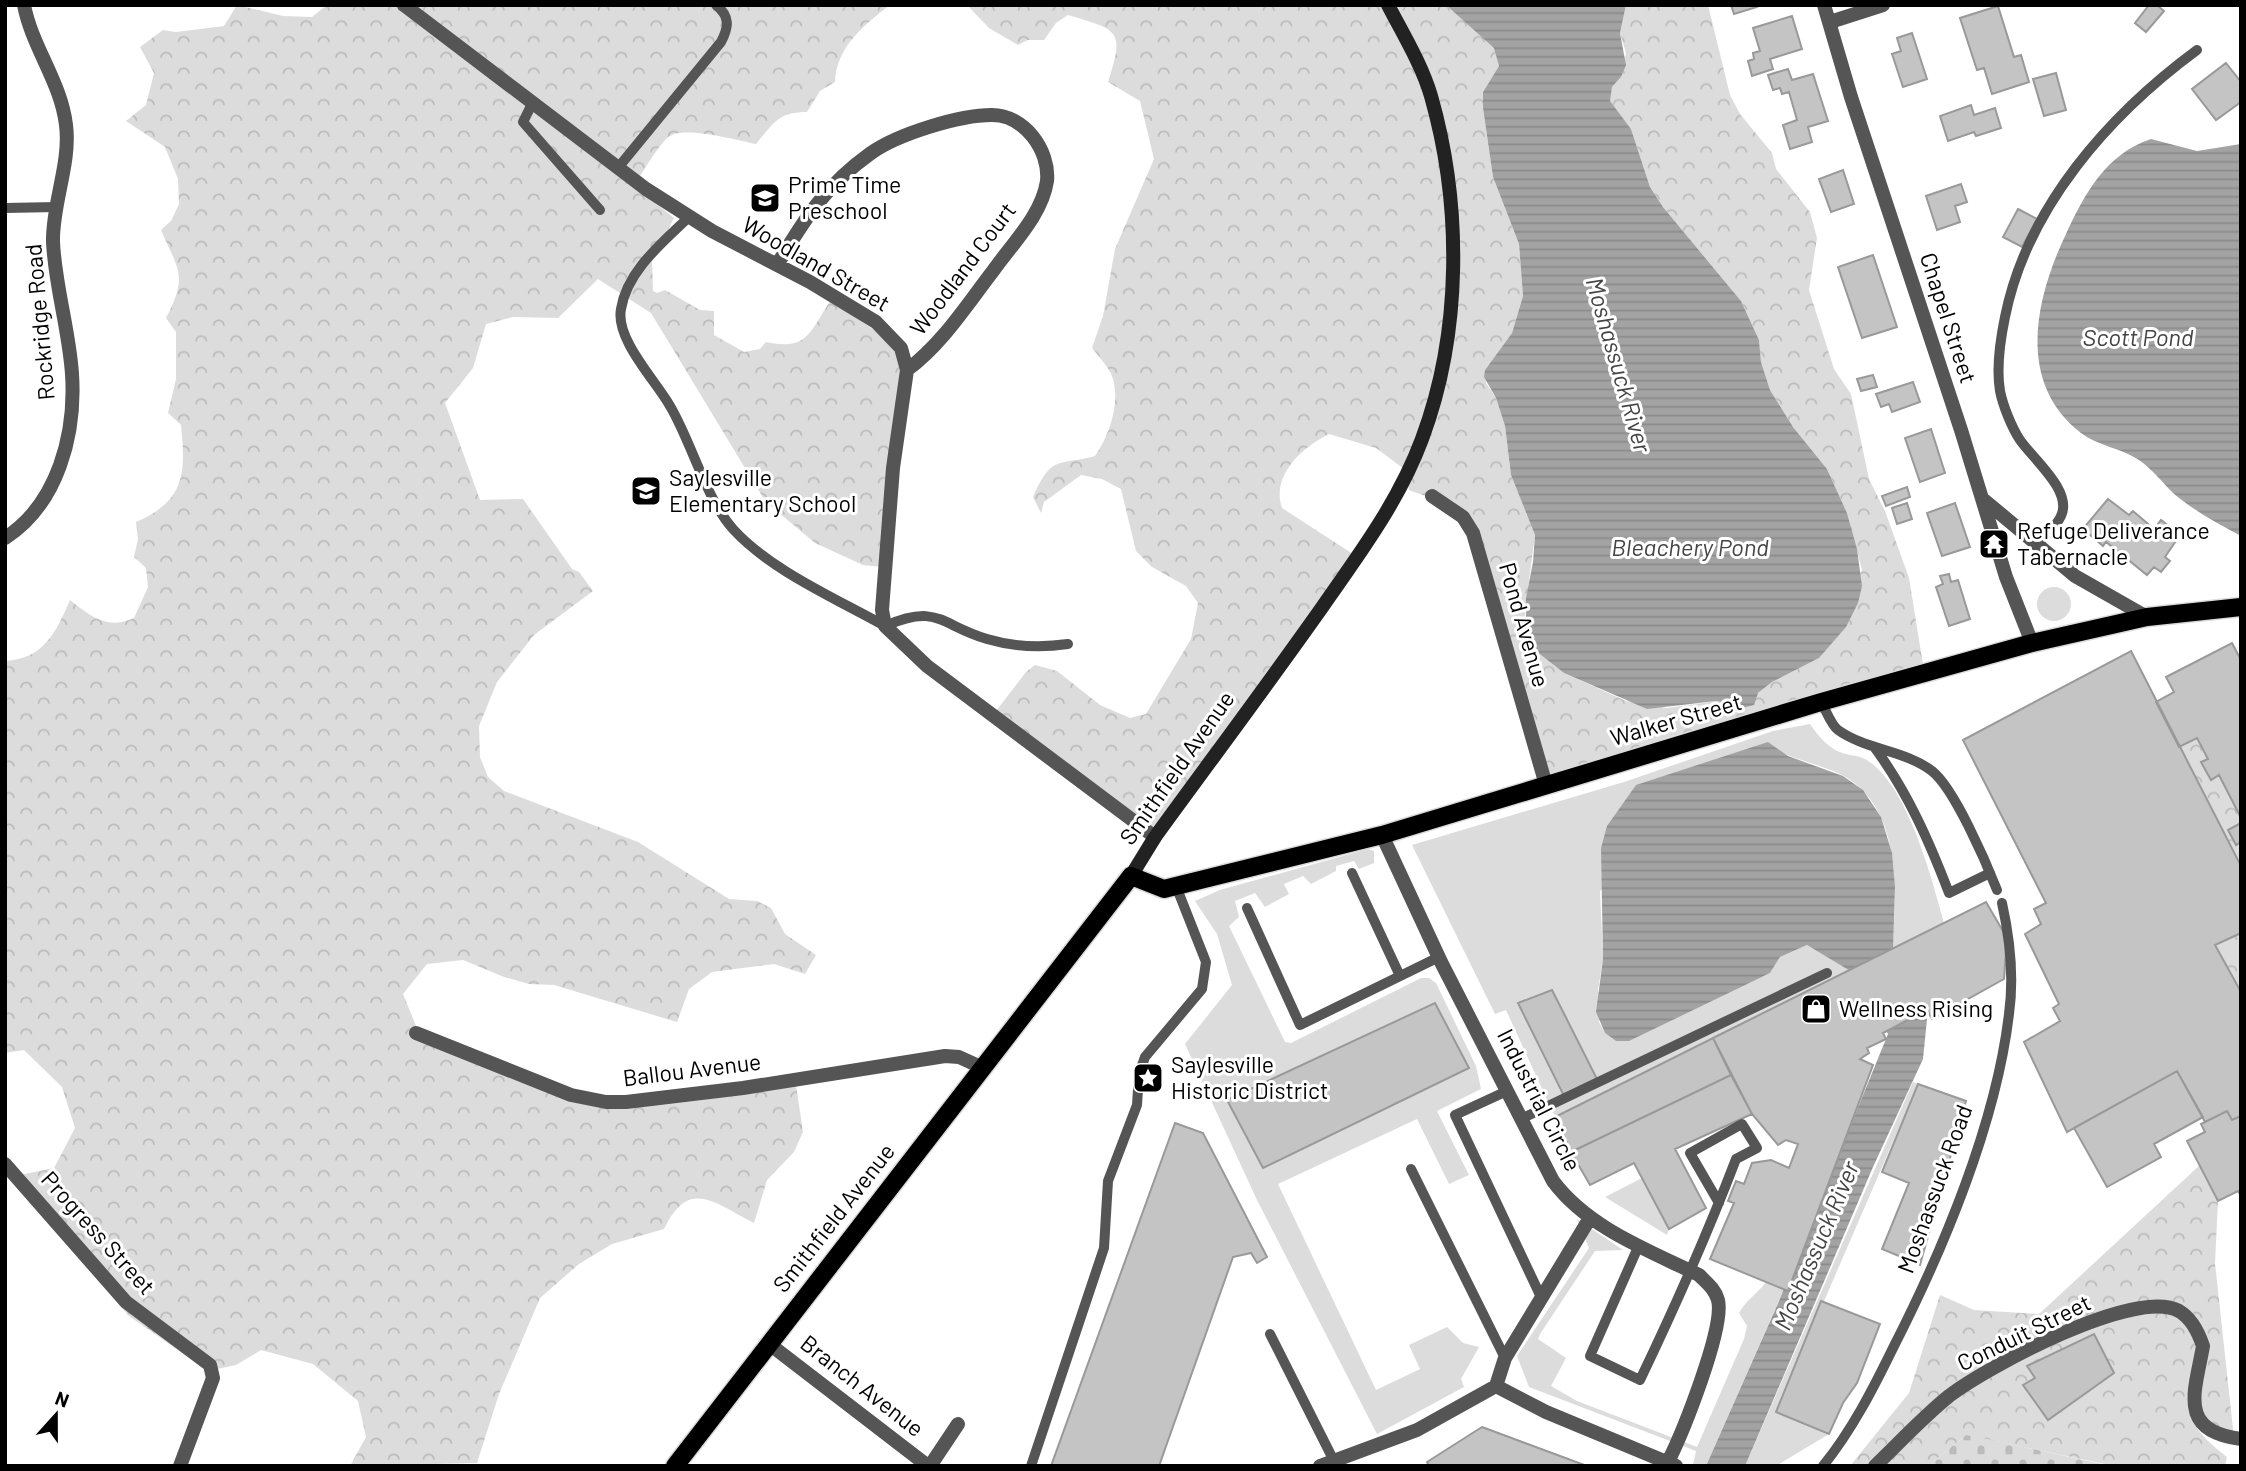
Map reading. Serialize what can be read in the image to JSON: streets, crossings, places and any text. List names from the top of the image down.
{
  "streets": {
    "main road": ["Walker Street", "Smithfield Avenue"],
    "street": [
      "Woodland Street",
      "Woodland Court",
      "Chapel Street",
      "Rockridge Road",
      "Pond Avenue",
      "Ballou Avenue",
      "Industrial Circle",
      "Progress Street",
      "Conduit Street",
      "Branch Avenue"
    ],
    "lane": ["Moshassuck Road"]
  },
  "crossings": [
    ["Woodland Street", "Woodland Court"],
    ["Chapel Street", "Walker Street"],
    ["Pond Avenue", "Walker Street"],
    ["Walker Street", "Smithfield Avenue"],
    ["Walker Street", "Industrial Circle"],
    ["Smithfield Avenue", "Ballou Avenue"],
    ["Smithfield Avenue", "Branch Avenue"]
  ],
  "water": ["Scott Pond", "Moshassuck River", "Bleachery Pond"],
  "places": {
    "school or university": ["Prime Time Preschool", "Saylesville Elementary School"],
    "temple": ["Refuge Deliverance Tabernacle"],
    "shop": ["Wellness Rising"],
    "place": ["Saylesville Historic District"]
  },
  "north": "top"
}
